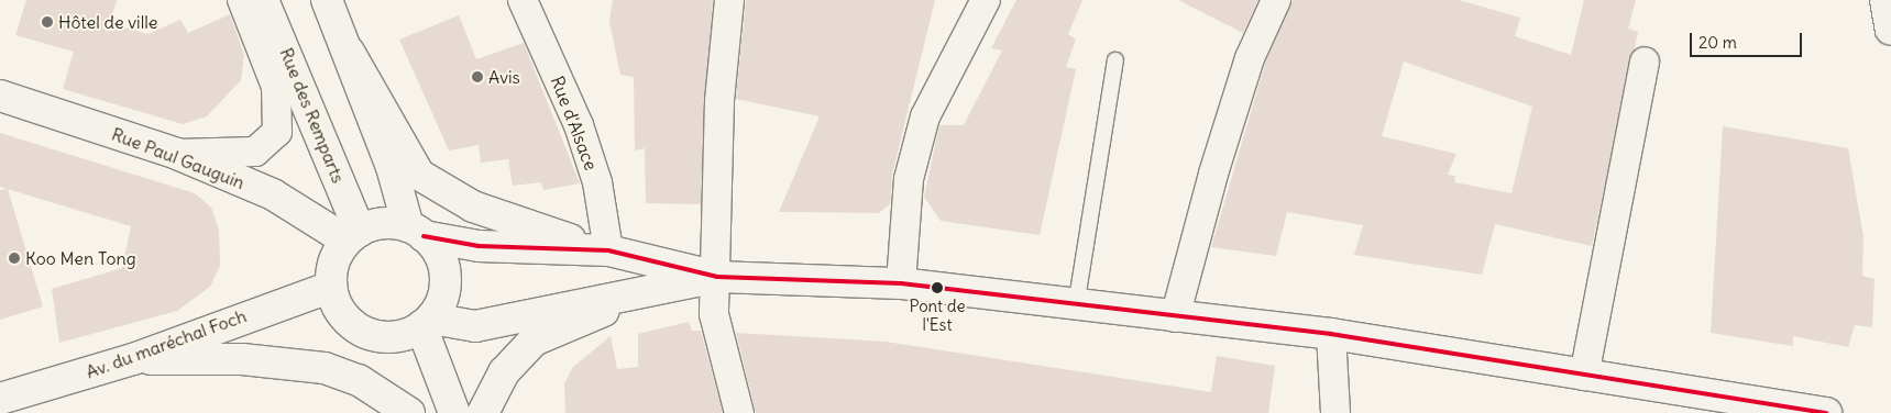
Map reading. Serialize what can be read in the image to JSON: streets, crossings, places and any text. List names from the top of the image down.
{
  "streets": {
    "main road": ["Rue des Remparts", "Rue Paul Gauguin", "Av. du maréchal Foch"],
    "street": ["Rue d'Alsace"]
  },
  "crossings": [
    ["Rue des Remparts", "Rue Paul Gauguin"],
    ["Rue des Remparts", "Av. du maréchal Foch"],
    ["Rue Paul Gauguin", "Av. du maréchal Foch"]
  ],
  "places": [
    "Hôtel de ville",
    "Avis",
    "Koo Men Tong",
    "Pont de l'Est"
  ],
  "scale_bar": "20 m"
}
